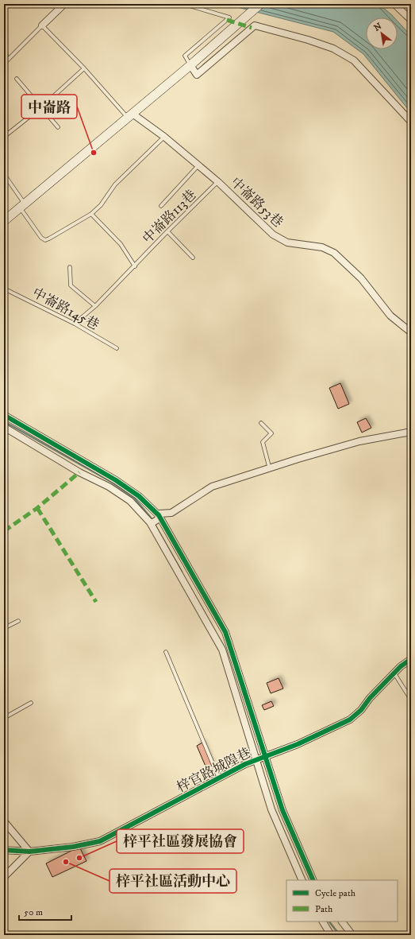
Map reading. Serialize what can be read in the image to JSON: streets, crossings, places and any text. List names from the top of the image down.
{
  "streets": {
    "street": ["中崙路53巷", "梓官路城隍巷"],
    "lane": ["中崙路113巷", "中崙路145巷"]
  },
  "crossings": [
    ["中崙路53巷", "中崙路113巷"],
    ["中崙路113巷", "中崙路145巷"]
  ],
  "places": ["中崙路", "梓平社區發展協會", "梓平社區活動中心"],
  "legend": ["Cycle path", "Path"],
  "scale_bar": "50 m",
  "north": "top left"
}
